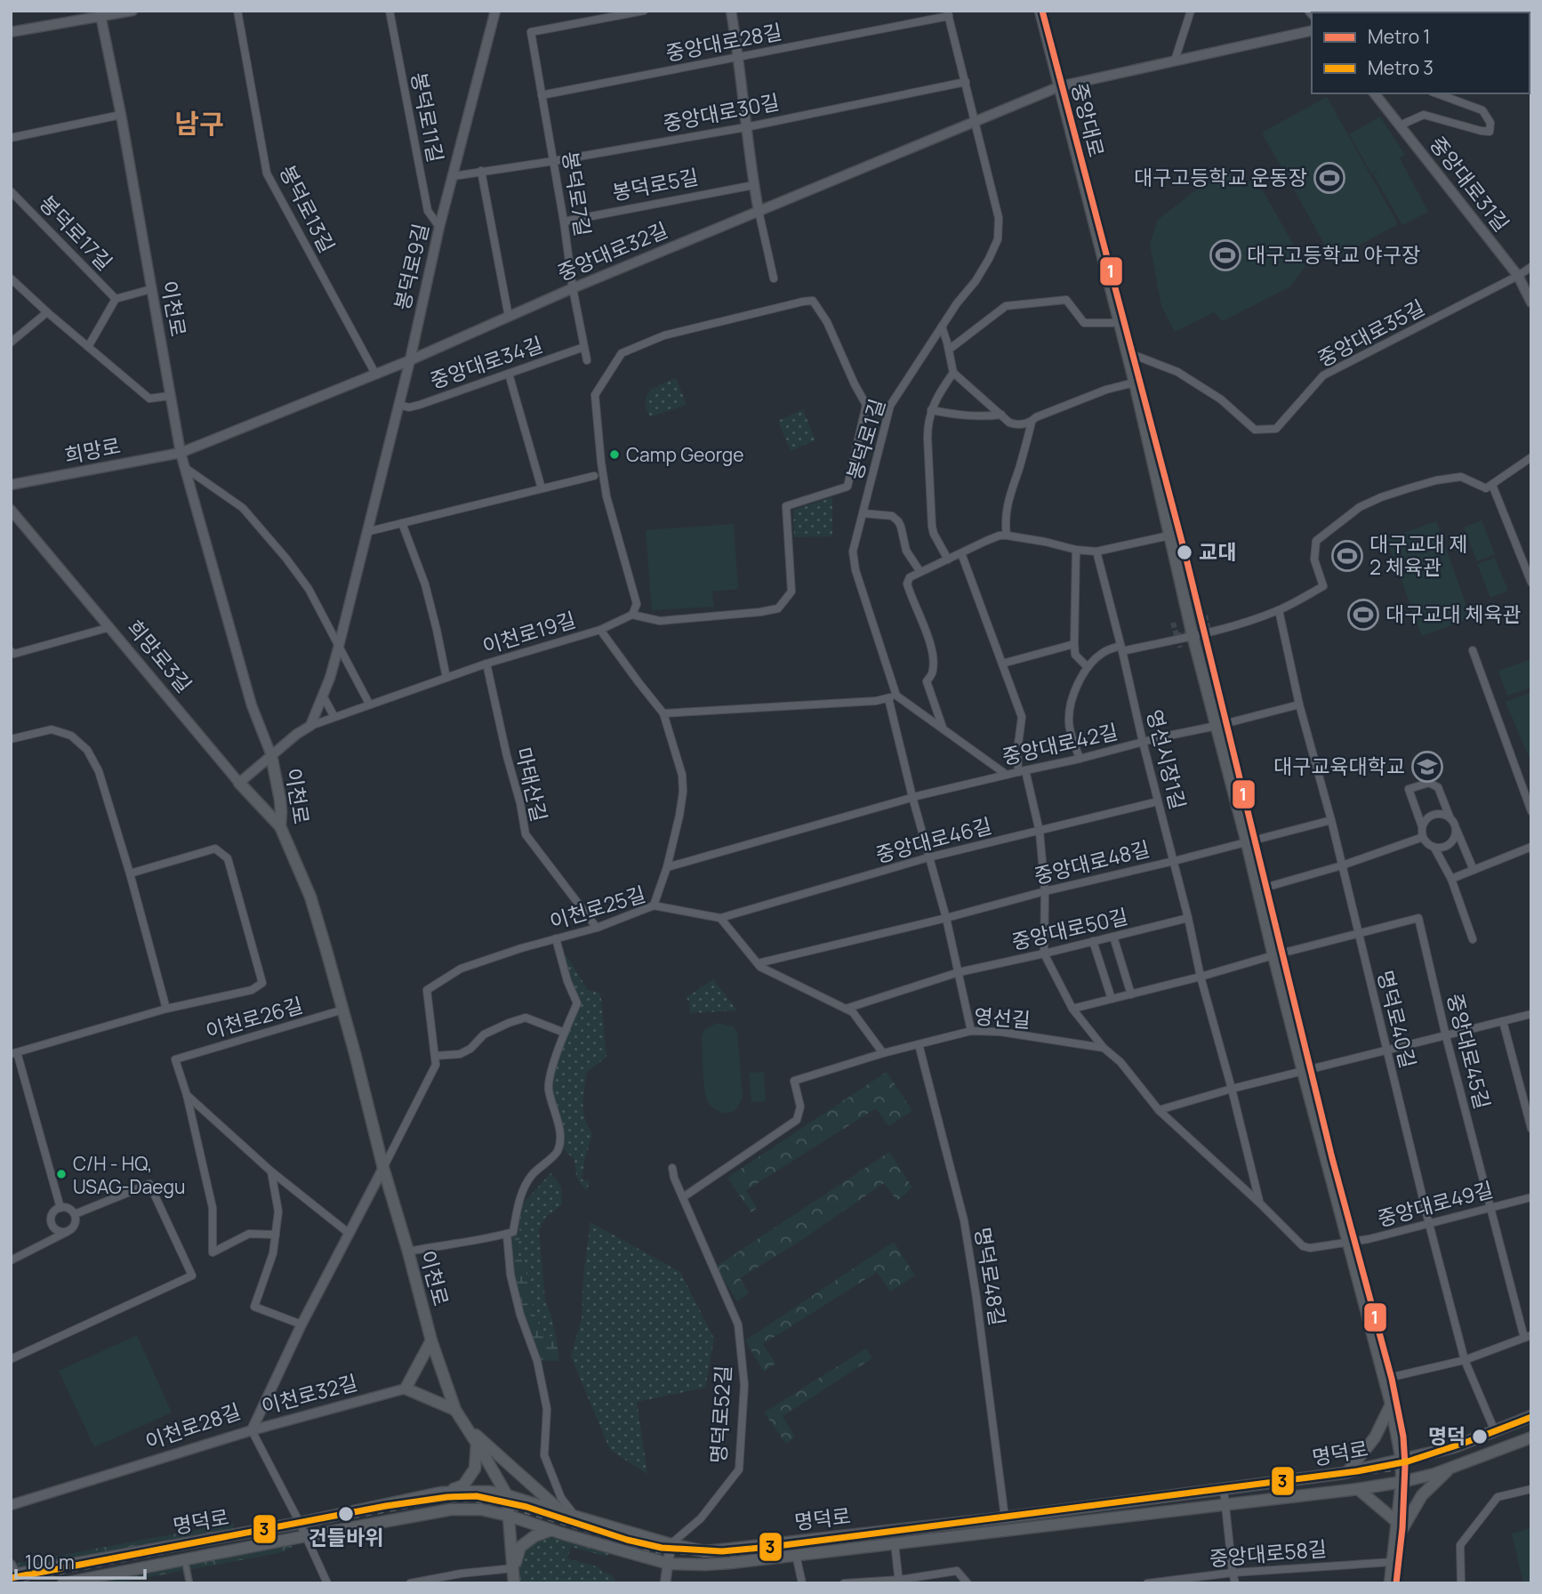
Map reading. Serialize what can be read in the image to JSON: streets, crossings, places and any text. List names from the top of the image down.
{
  "streets": {
    "main road": [
      "중앙대로",
      "이천로",
      "희망로3길",
      "명덕로"
    ],
    "street": [
      "중앙대로28길",
      "중앙대로30길",
      "봉덕로11길",
      "중앙대로31길",
      "봉덕로5길",
      "봉덕로7길",
      "봉덕로13길",
      "봉덕로17길",
      "중앙대로32길",
      "봉덕로9길",
      "중앙대로35길",
      "중앙대로34길",
      "봉덕로1길",
      "희망로",
      "이천로19길",
      "중앙대로42길",
      "영선시장1길",
      "마태산길",
      "중앙대로46길",
      "중앙대로48길",
      "이천로25길",
      "중앙대로50길",
      "이천로26길",
      "영선길",
      "명덕로40길",
      "중앙대로45길",
      "중앙대로49길",
      "명덕로48길",
      "이천로32길",
      "명덕로52길",
      "이천로28길",
      "중앙대로58길"
    ]
  },
  "crossings": [
    ["중앙대로28길", "봉덕로7길"],
    ["중앙대로28길", "봉덕로1길"],
    ["중앙대로30길", "봉덕로7길"],
    ["중앙대로30길", "봉덕로9길"],
    ["중앙대로30길", "봉덕로1길"],
    ["봉덕로11길", "봉덕로9길"],
    ["중앙대로", "중앙대로32길"],
    ["중앙대로", "중앙대로35길"],
    ["중앙대로", "중앙대로42길"],
    ["중앙대로", "중앙대로48길"],
    ["중앙대로", "중앙대로45길"],
    ["중앙대로", "중앙대로49길"],
    ["중앙대로", "명덕로"],
    ["중앙대로", "중앙대로58길"],
    ["중앙대로31길", "중앙대로35길"],
    ["봉덕로5길", "봉덕로7길"],
    ["봉덕로7길", "중앙대로32길"],
    ["봉덕로7길", "중앙대로34길"],
    ["봉덕로13길", "중앙대로32길"],
    ["중앙대로32길", "봉덕로9길"],
    ["중앙대로32길", "이천로"],
    ["중앙대로32길", "봉덕로1길"],
    ["중앙대로32길", "희망로"],
    ["봉덕로9길", "중앙대로34길"],
    ["봉덕로9길", "이천로19길"],
    ["이천로", "희망로"],
    ["이천로", "희망로3길"],
    ["이천로", "이천로26길"],
    ["이천로", "이천로28길"],
    ["이천로", "명덕로"],
    ["이천로19길", "중앙대로42길"],
    ["이천로19길", "마태산길"],
    ["중앙대로42길", "영선시장1길"],
    ["중앙대로42길", "명덕로40길"],
    ["영선시장1길", "중앙대로46길"],
    ["영선시장1길", "중앙대로48길"],
    ["영선시장1길", "중앙대로50길"],
    ["영선시장1길", "중앙대로45길"],
    ["영선시장1길", "중앙대로49길"],
    ["마태산길", "이천로25길"],
    ["중앙대로46길", "이천로25길"],
    ["중앙대로48길", "명덕로40길"],
    ["영선길", "명덕로48길"],
    ["영선길", "명덕로52길"],
    ["명덕로40길", "중앙대로45길"],
    ["명덕로40길", "중앙대로49길"],
    ["명덕로40길", "명덕로"],
    ["중앙대로45길", "중앙대로49길"],
    ["명덕로48길", "명덕로"],
    ["이천로32길", "이천로28길"],
    ["이천로32길", "명덕로"],
    ["명덕로52길", "명덕로"]
  ],
  "districts": ["남구"],
  "places": {
    "sports": [
      "대구고등학교 운동장",
      "대구고등학교 야구장",
      "대구교대 제 2 체육관",
      "대구교대 체육관"
    ],
    "other": [
      "Camp George",
      "교대",
      "C/H - HQ, USAG-Daegu",
      "명덕",
      "건들바위"
    ],
    "school or university": ["대구교육대학교"]
  },
  "lines": ["metro line 1", "metro line 3"],
  "legend": ["Metro 1", "Metro 3"],
  "scale_bar": "100 m"
}
